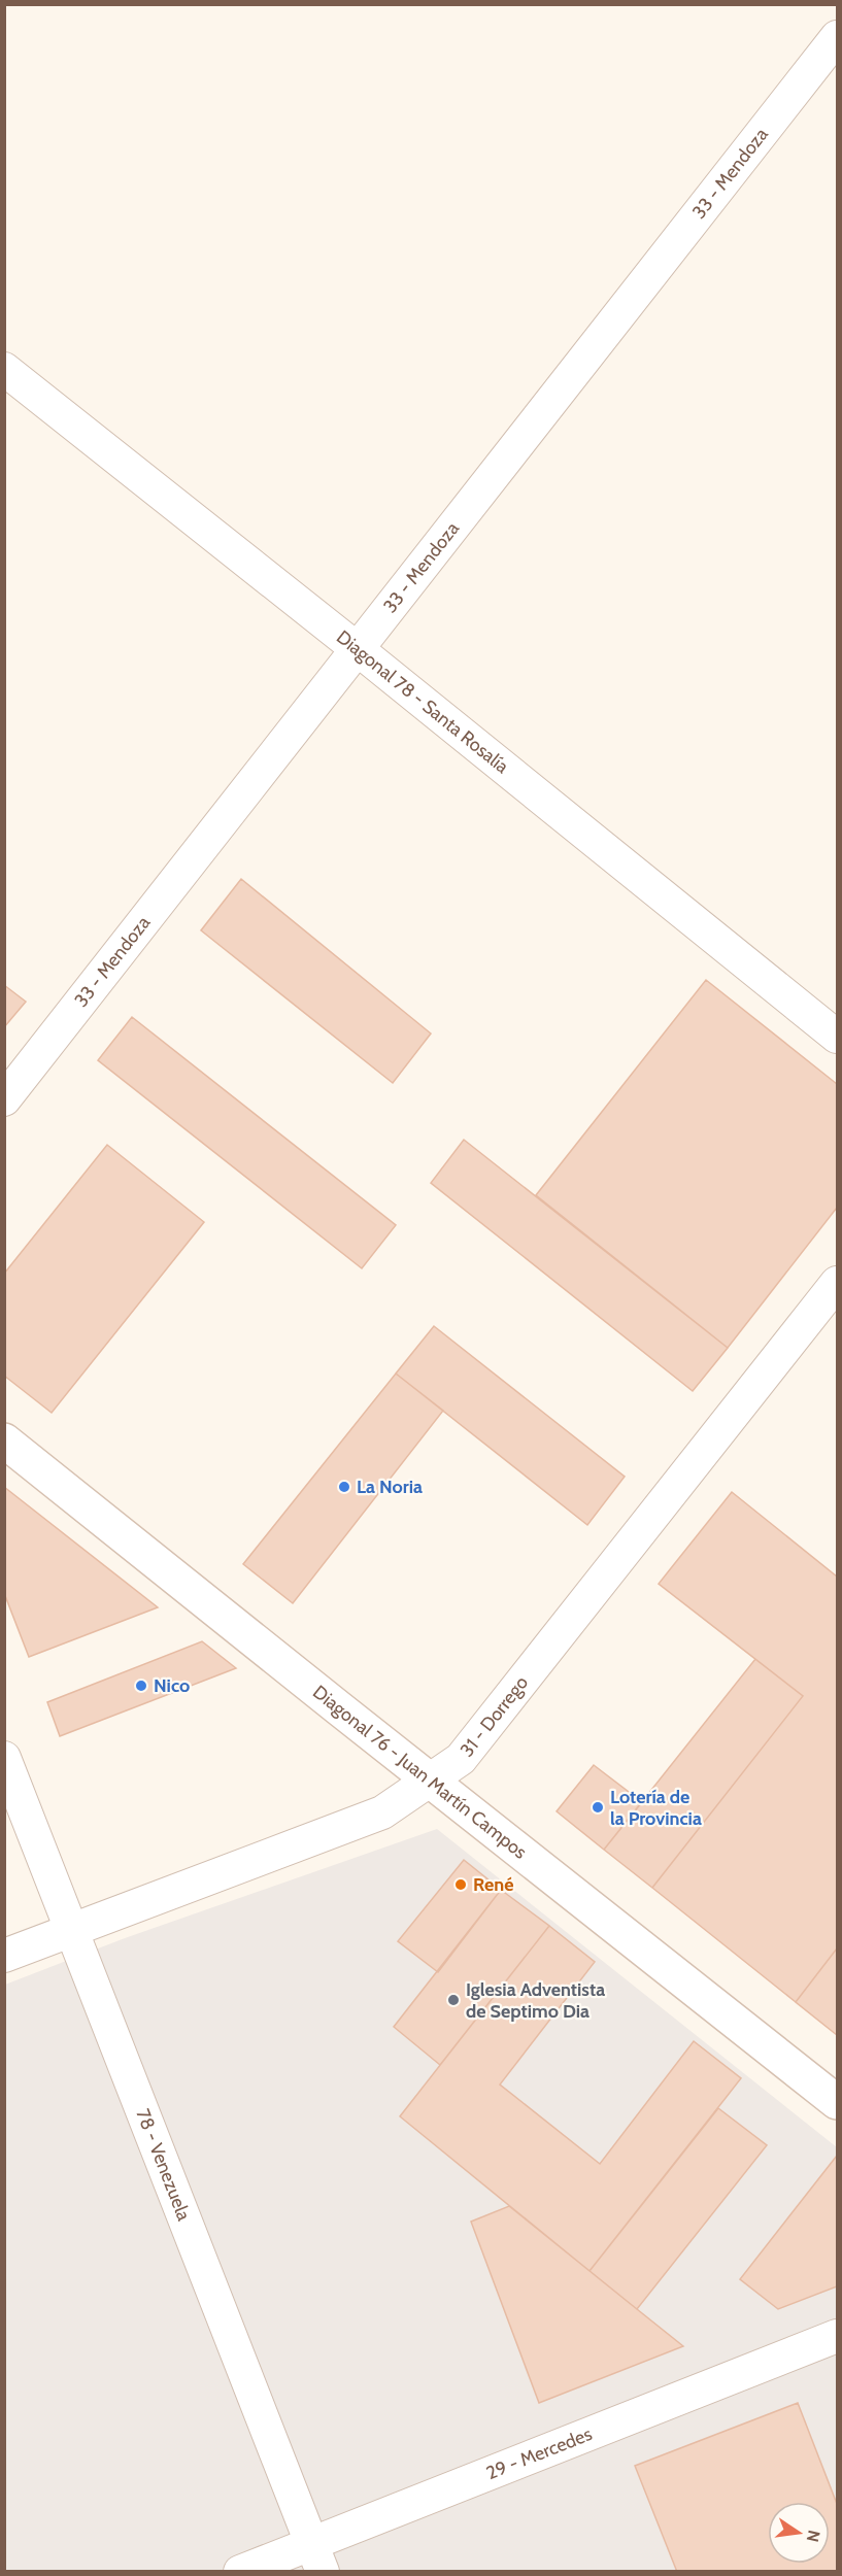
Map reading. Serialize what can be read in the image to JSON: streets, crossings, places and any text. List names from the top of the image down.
{
  "streets": {
    "main road": ["Diagonal 76 - Juan Martín Campos"],
    "street": [
      "33 - Mendoza",
      "Diagonal 78 - Santa Rosalía",
      "31 - Dorrego",
      "78 - Venezuela",
      "29 - Mercedes"
    ]
  },
  "crossings": [
    ["33 - Mendoza", "Diagonal 78 - Santa Rosalía"],
    ["31 - Dorrego", "Diagonal 76 - Juan Martín Campos"],
    ["31 - Dorrego", "78 - Venezuela"],
    ["78 - Venezuela", "29 - Mercedes"]
  ],
  "places": [
    "La Noria",
    "Nico",
    "Lotería de la Provincia",
    "René",
    "Iglesia Adventista de Septimo Dia"
  ],
  "north": "right"
}
